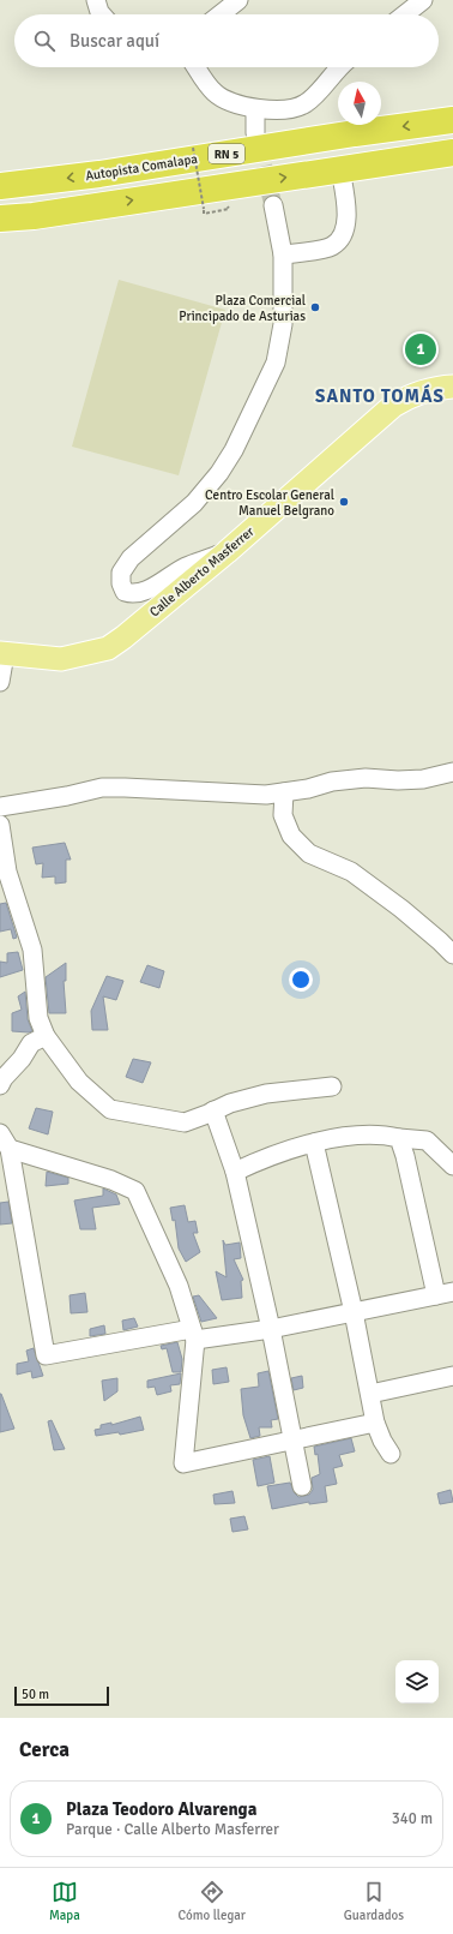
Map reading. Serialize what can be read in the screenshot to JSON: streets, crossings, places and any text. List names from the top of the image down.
{
  "streets": {
    "highway": ["RN 5", "Autopista Comalapa"],
    "main road": ["Calle Alberto Masferrer"]
  },
  "districts": ["SANTO TOMÁS"],
  "places": ["Plaza Comercial Principado de Asturias", "Centro Escolar General Manuel Belgrano"],
  "scale_bar": "50 m",
  "north": "top",
  "page": {
    "search": "Buscar aquí",
    "pins": "1",
    "scale": "50 m",
    "heading": "Cerca",
    "list": [
      {
        "mark": "1",
        "name": "Plaza Teodoro Alvarenga",
        "note": "Parque · Calle Alberto Masferrer",
        "value": "340 m"
      }
    ],
    "nav": ["Mapa", "Cómo llegar", "Guardados"]
  }
}
